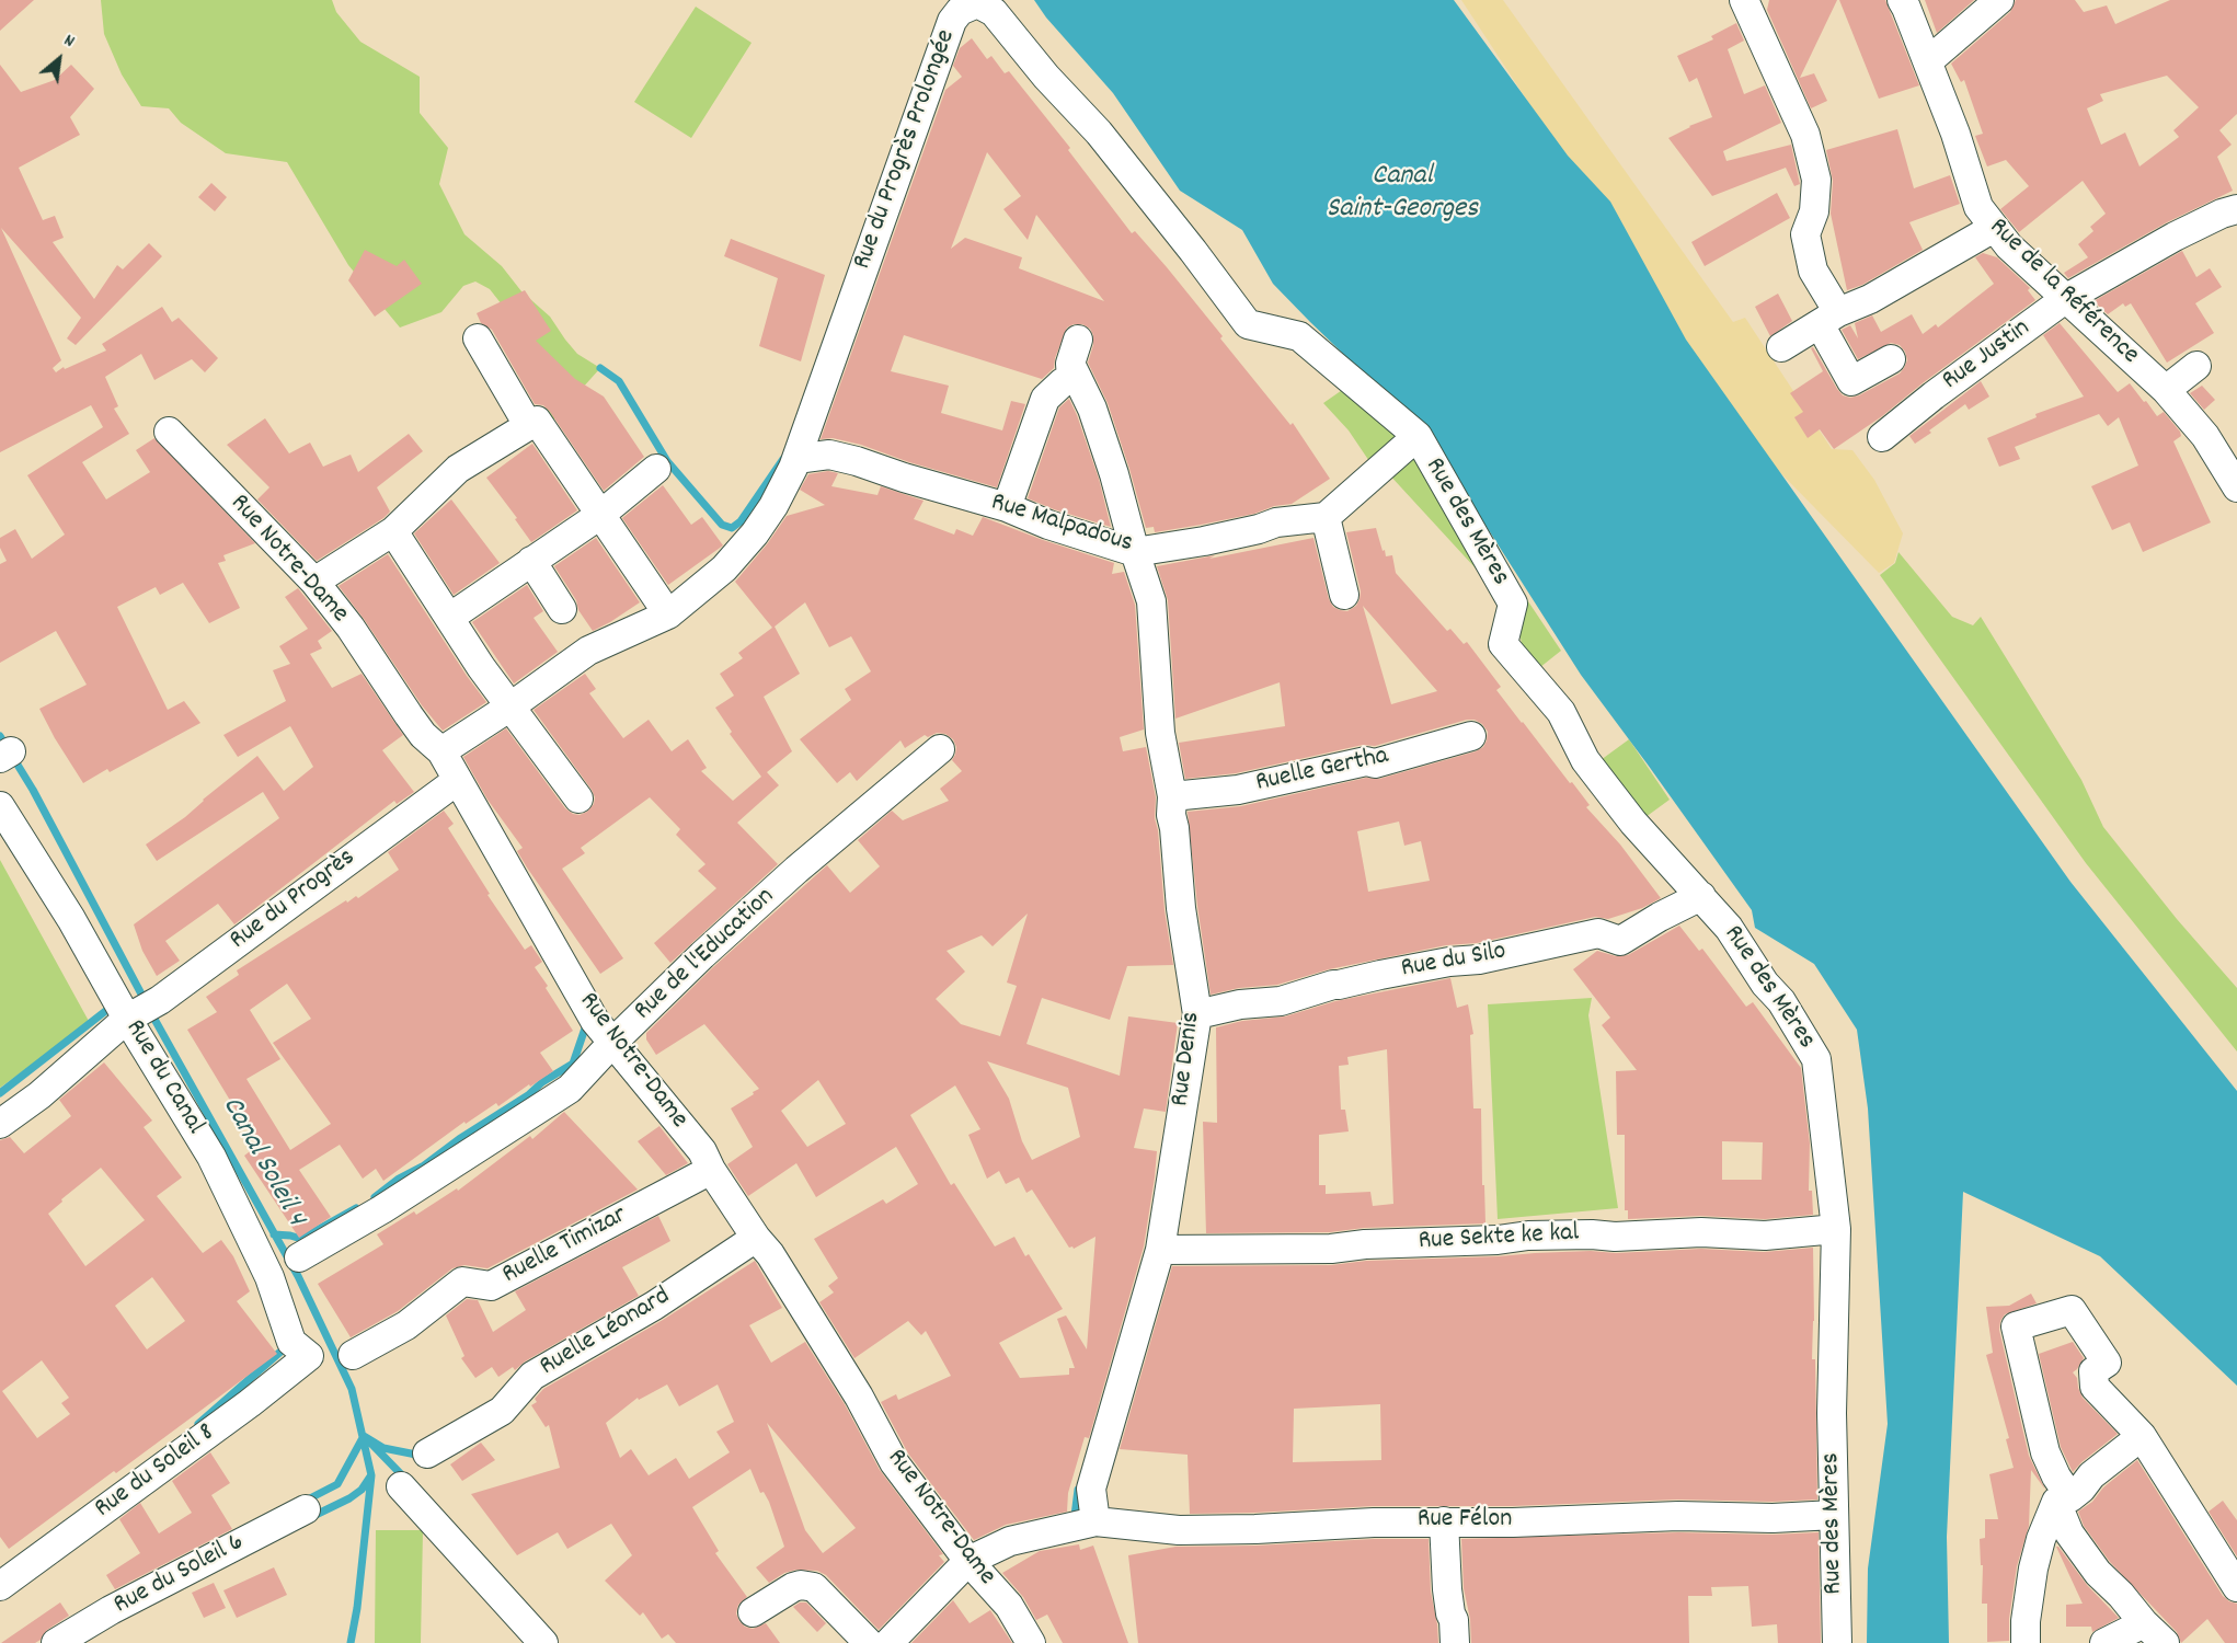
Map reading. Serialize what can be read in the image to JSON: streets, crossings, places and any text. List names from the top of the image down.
{
  "streets": {
    "street": [
      "Rue du Progrès Prolongée",
      "Rue de la Référence",
      "Rue Justin",
      "Rue des Mères",
      "Rue Malpadous",
      "Rue Notre-Dame",
      "Ruelle Gertha",
      "Rue du Progrès",
      "Rue de l'Education",
      "Rue du Silo",
      "Rue Denis",
      "Rue du Canal",
      "Rue Sekte ke kal",
      "Ruelle Timizar",
      "Ruelle Léonard",
      "Rue du Soleil 8",
      "Rue Félon",
      "Rue du Soleil 6"
    ]
  },
  "crossings": [
    ["Rue du Progrès Prolongée", "Rue des Mères"],
    ["Rue du Progrès Prolongée", "Rue Malpadous"],
    ["Rue du Progrès Prolongée", "Rue Notre-Dame"],
    ["Rue de la Référence", "Rue Justin"],
    ["Rue des Mères", "Rue du Silo"],
    ["Rue des Mères", "Rue Sekte ke kal"],
    ["Rue des Mères", "Rue Félon"],
    ["Rue Malpadous", "Rue Denis"],
    ["Rue Notre-Dame", "Rue du Progrès"],
    ["Rue Notre-Dame", "Rue de l'Education"],
    ["Rue Notre-Dame", "Ruelle Timizar"],
    ["Rue Notre-Dame", "Ruelle Léonard"],
    ["Rue Notre-Dame", "Rue Félon"],
    ["Ruelle Gertha", "Rue Denis"],
    ["Rue du Progrès", "Rue du Canal"],
    ["Rue du Silo", "Rue Denis"],
    ["Rue Denis", "Rue Sekte ke kal"],
    ["Rue Denis", "Rue Félon"],
    ["Rue du Canal", "Rue du Soleil 8"]
  ],
  "water": ["Canal Saint-Georges", "Canal Soleil 4"],
  "north": "top right"
}
